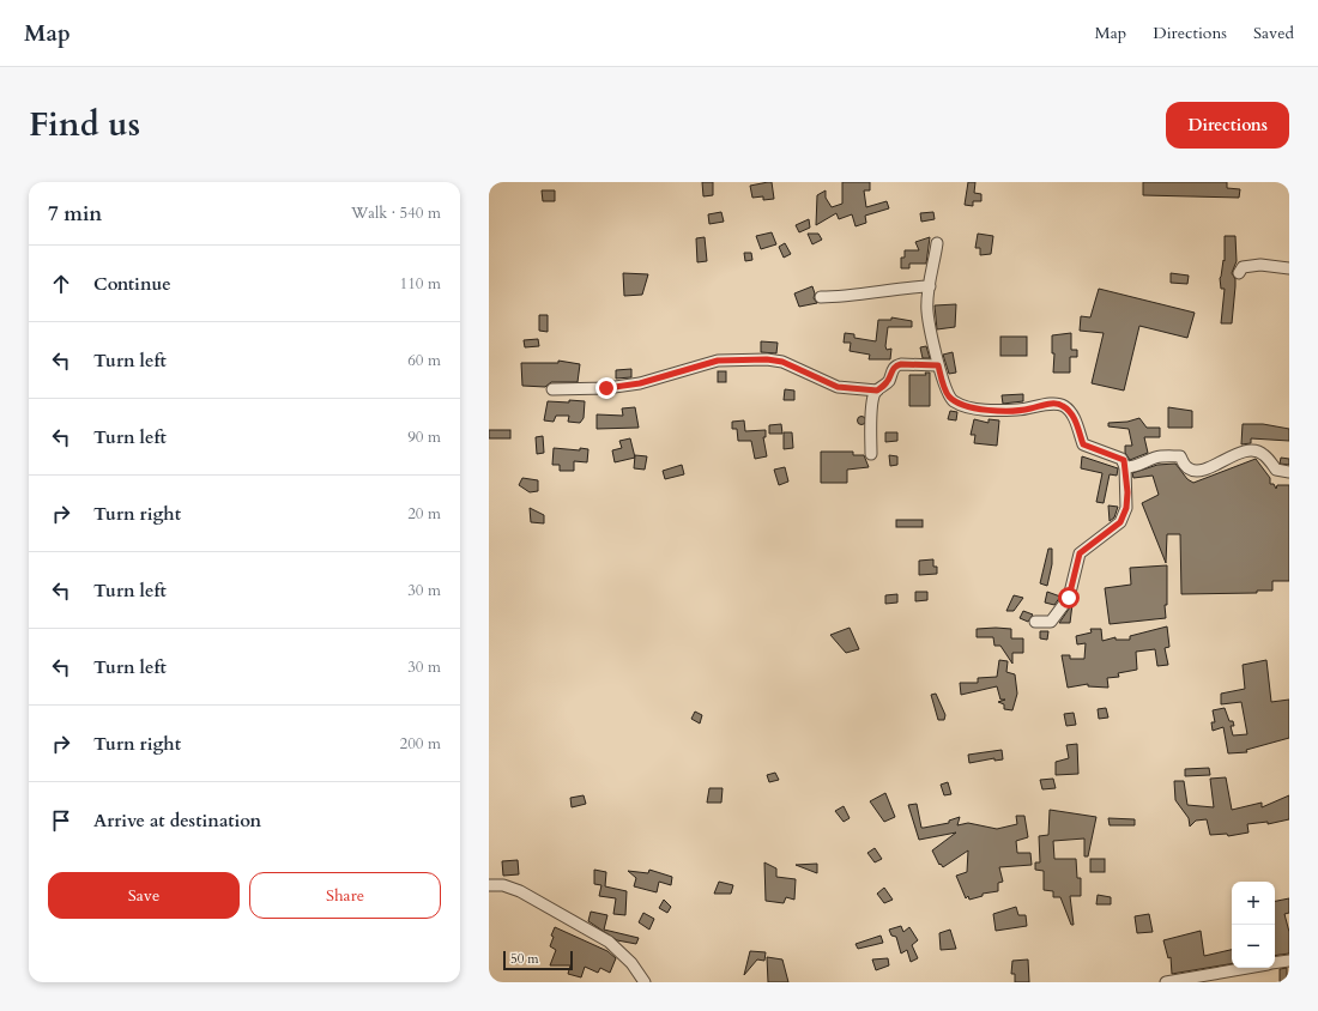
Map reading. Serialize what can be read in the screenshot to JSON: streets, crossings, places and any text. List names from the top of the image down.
{
  "scale_bar": "50 m",
  "page": {
    "header": "Map",
    "nav": ["Map", "Directions", "Saved"],
    "title": "Find us",
    "buttons": [
      "Directions",
      ["Save", "Share"]
    ],
    "heading": ["7 min", "Walk · 540 m"],
    "list": [
      ["Continue", "110 m"],
      ["Turn left", "60 m"],
      ["Turn left", "90 m"],
      ["Turn right", "20 m"],
      ["Turn left", "30 m"],
      ["Turn left", "30 m"],
      ["Turn right", "200 m"],
      "Arrive at destination"
    ],
    "map_buttons": ["+", "−"],
    "scale": "50 m"
  }
}
